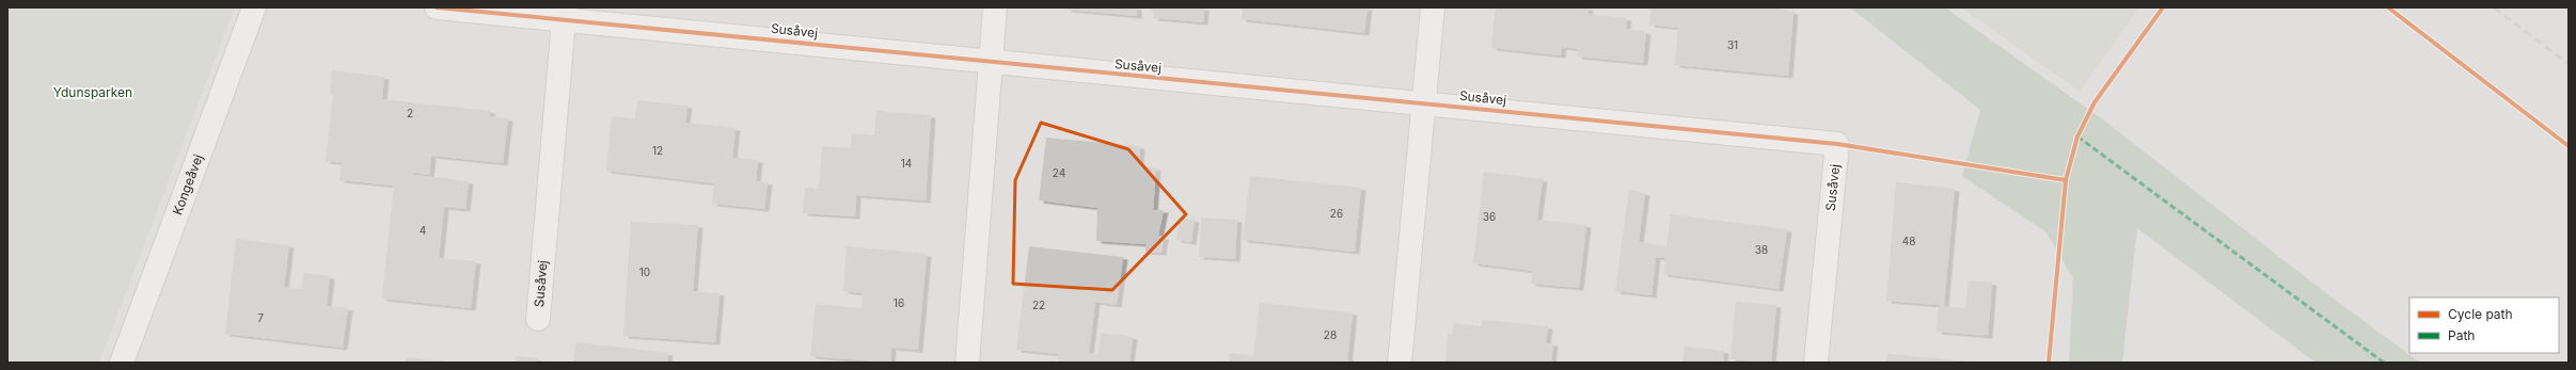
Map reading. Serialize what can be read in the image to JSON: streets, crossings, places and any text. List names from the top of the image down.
{
  "streets": {
    "street": ["Susåvej", "Kongeåvej"]
  },
  "parks": ["Ydunsparken"],
  "house_numbers": [
    "31",
    "2",
    "12",
    "14",
    "24",
    "26",
    "36",
    "4",
    "48",
    "38",
    "10",
    "16",
    "22",
    "7",
    "28"
  ],
  "legend": ["Cycle path", "Path"]
}
